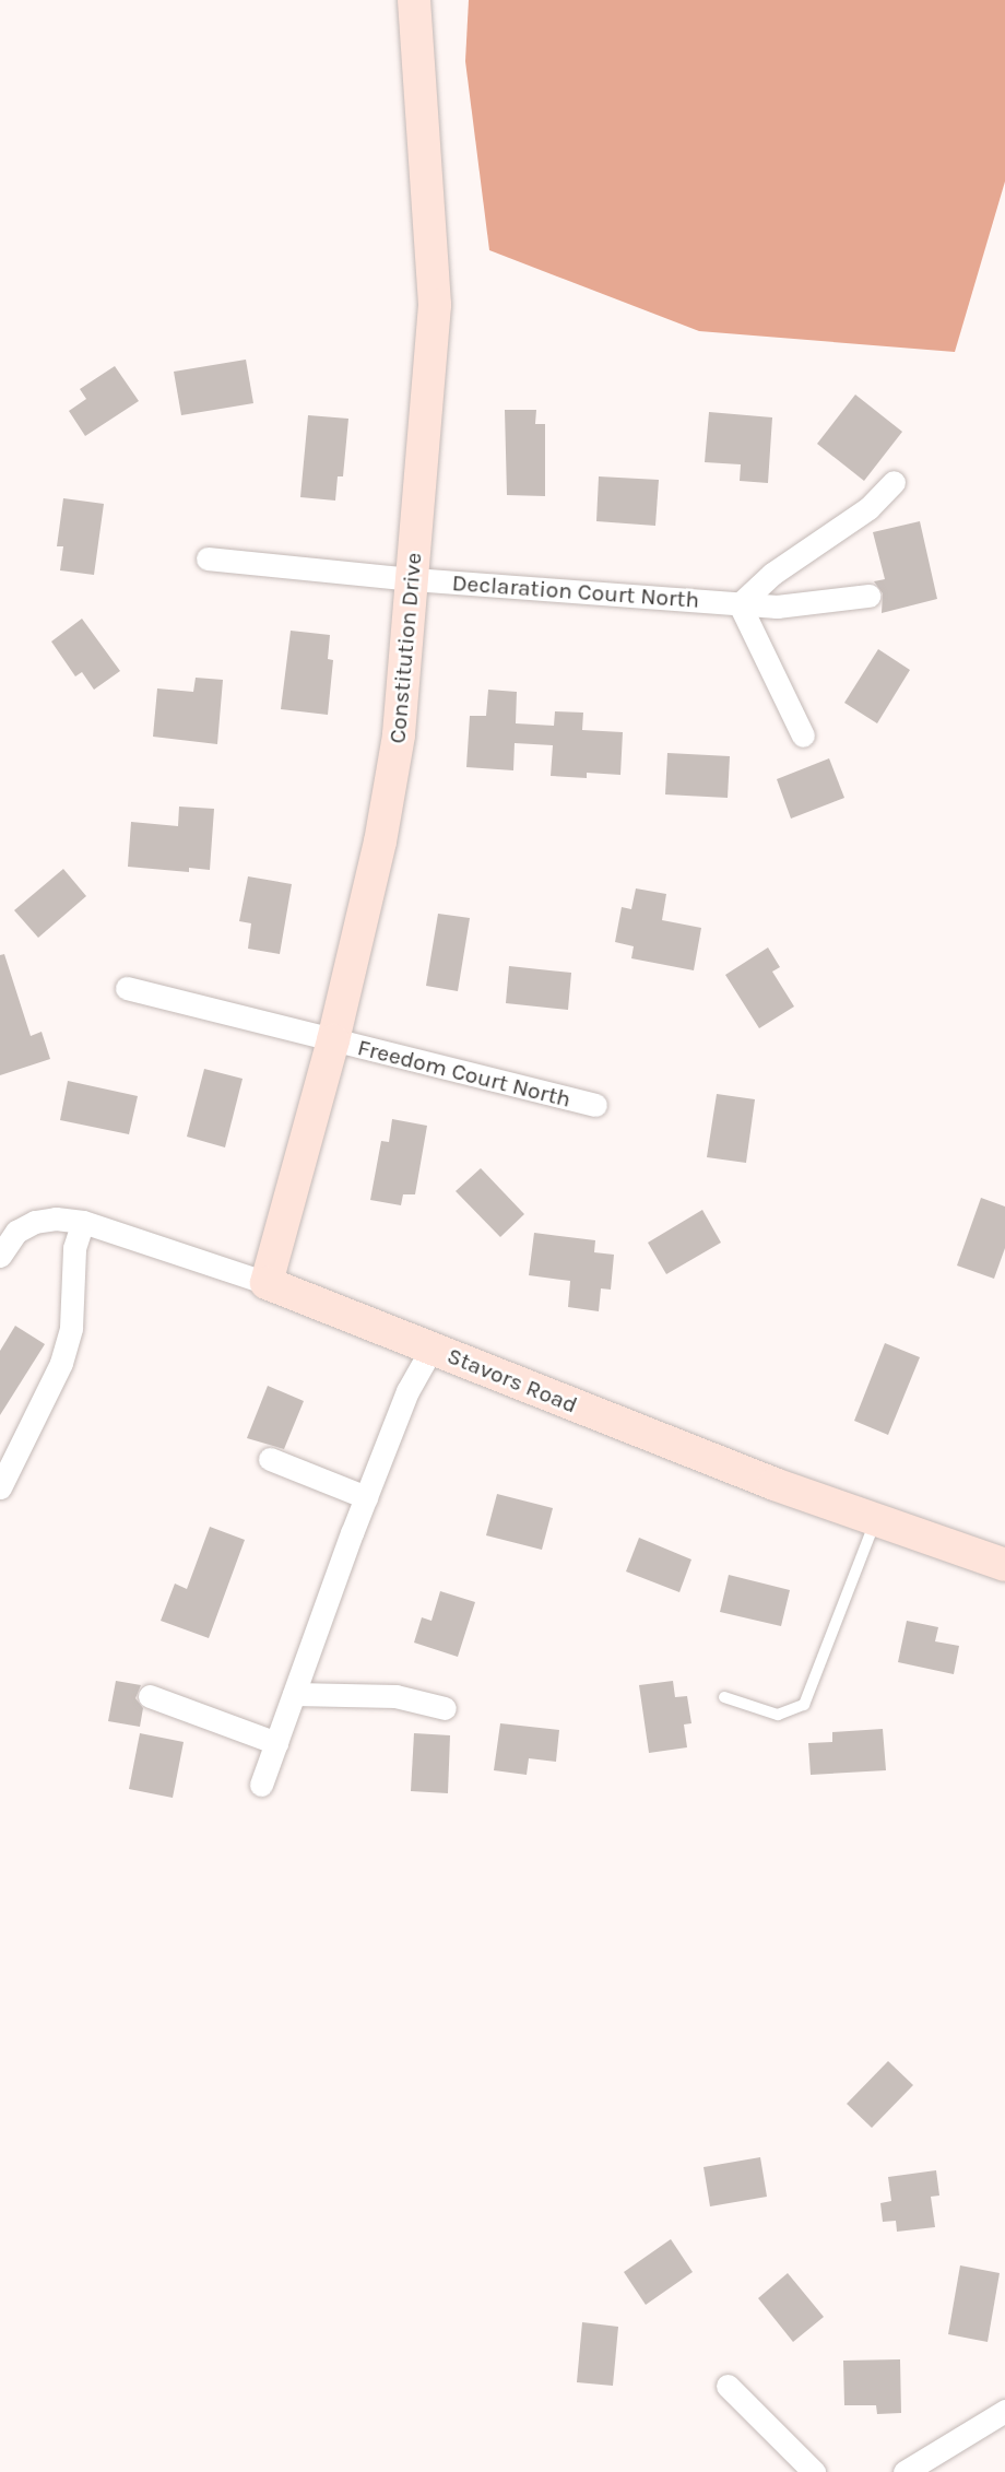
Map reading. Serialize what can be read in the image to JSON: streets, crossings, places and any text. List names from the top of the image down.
{
  "streets": {
    "street": [
      "Declaration Court North",
      "Constitution Drive",
      "Freedom Court North",
      "Stavors Road"
    ]
  },
  "crossings": [
    ["Declaration Court North", "Constitution Drive"],
    ["Constitution Drive", "Freedom Court North"],
    ["Constitution Drive", "Stavors Road"]
  ]
}
